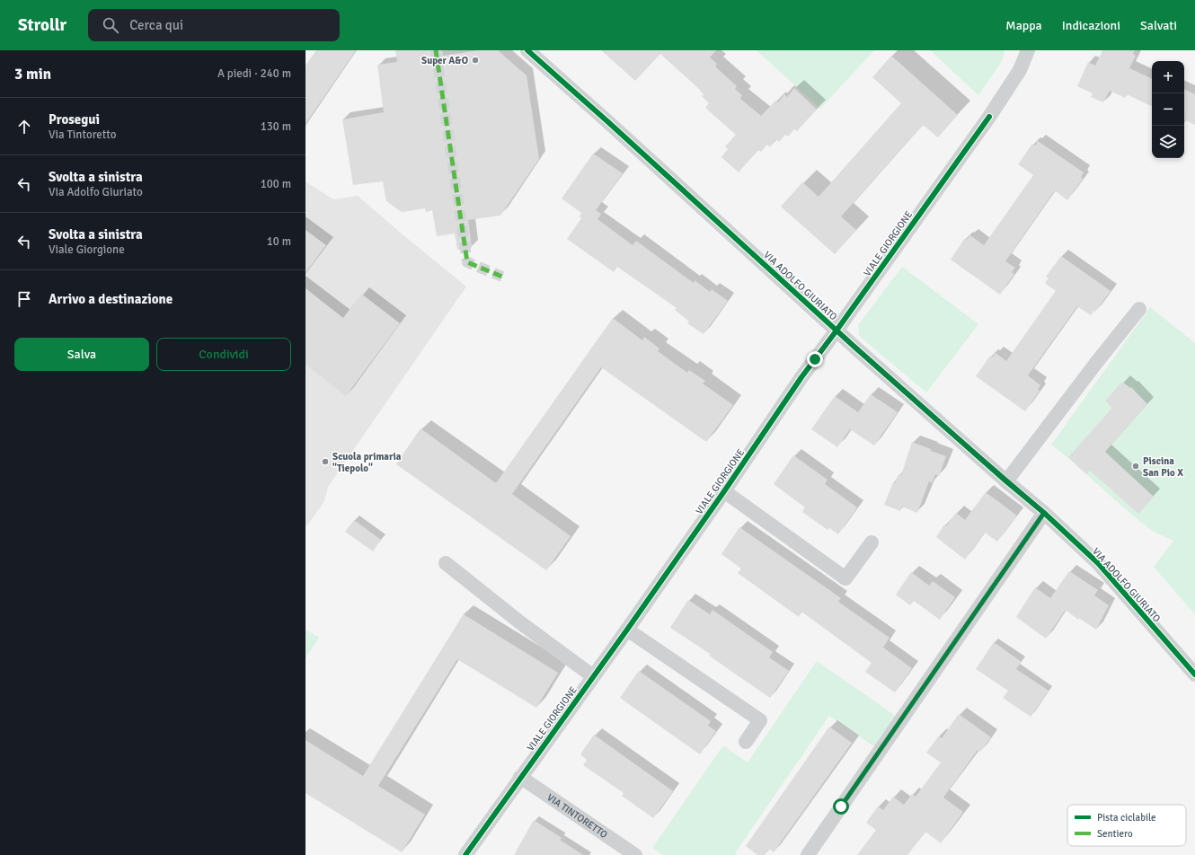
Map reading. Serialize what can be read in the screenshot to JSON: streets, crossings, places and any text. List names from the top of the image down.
{
  "streets": {
    "street": ["VIALE GIORGIONE", "VIA ADOLFO GIURIATO", "VIA TINTORETTO"]
  },
  "crossings": [
    ["VIALE GIORGIONE", "VIA ADOLFO GIURIATO"],
    ["VIALE GIORGIONE", "VIA TINTORETTO"]
  ],
  "places": ["Super A&O", "Scuola primaria \"Tiepolo\"", "Piscina San Pio X"],
  "legend": ["Pista ciclabile", "Sentiero"],
  "page": {
    "header": "Strollr",
    "search": "Cerca qui",
    "nav": ["Mappa", "Indicazioni", "Salvati"],
    "heading": ["3 min", "A piedi · 240 m"],
    "map_buttons": ["+", "−"],
    "list": [
      ["Prosegui", "Via Tintoretto", "130 m"],
      ["Svolta a sinistra", "Via Adolfo Giuriato", "100 m"],
      ["Svolta a sinistra", "Viale Giorgione", "10 m"],
      "Arrivo a destinazione"
    ],
    "buttons": ["Salva", "Condividi"]
  }
}
